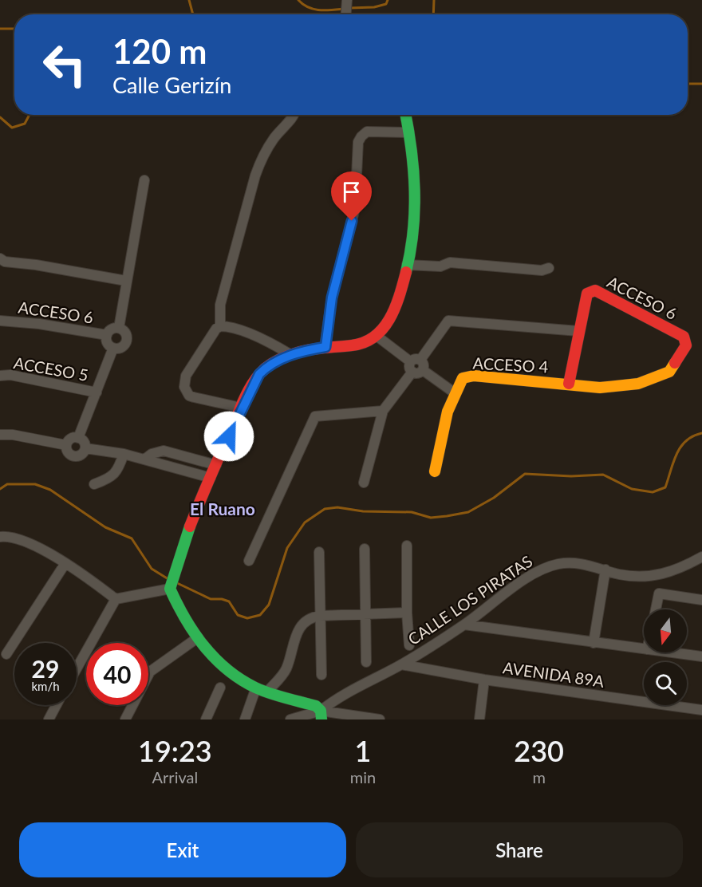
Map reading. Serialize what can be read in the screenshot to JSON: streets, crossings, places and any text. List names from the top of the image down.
{
  "streets": {
    "street": [
      "ACCESO 6",
      "ACCESO 4",
      "ACCESO 5",
      "CALLE LOS PIRATAS",
      "AVENIDA 89A"
    ]
  },
  "crossings": [
    ["ACCESO 6", "ACCESO 4"],
    ["CALLE LOS PIRATAS", "AVENIDA 89A"]
  ],
  "districts": ["El Ruano"],
  "north": "bottom",
  "page": {
    "turn": ["120 m", "Calle Gerizín"],
    "speed": "29 km/h",
    "limit": "40",
    "eta": [
      "19:23",
      "Arrival",
      "1",
      "min",
      "230",
      "m"
    ],
    "buttons": ["Exit", "Share"]
  }
}
